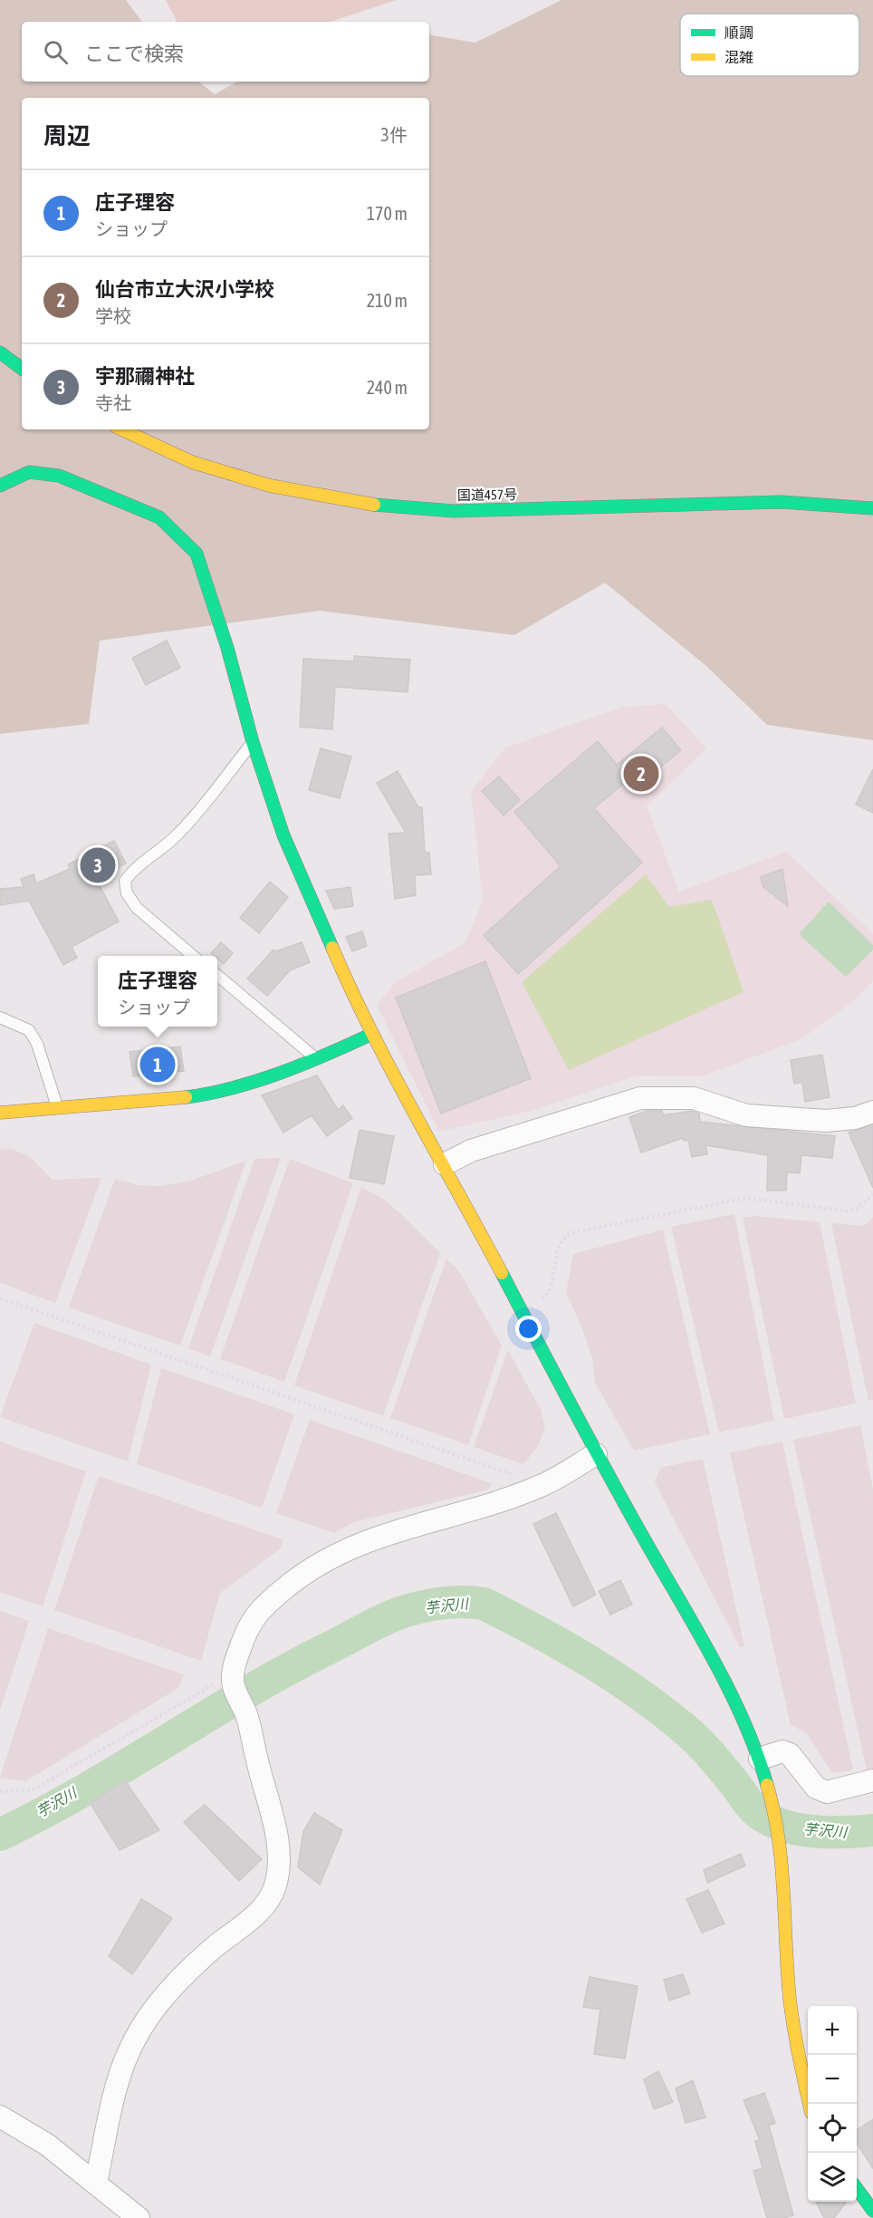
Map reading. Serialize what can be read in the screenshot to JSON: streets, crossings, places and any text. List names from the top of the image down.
{
  "streets": {
    "main road": ["国道457号"]
  },
  "water": ["芋沢川"],
  "legend": ["順調", "混雑"],
  "page": {
    "search": "ここで検索",
    "heading": ["周辺", "3件"],
    "list": [
      {
        "mark": "1",
        "name": "庄子理容",
        "note": "ショップ",
        "value": "170 m"
      },
      {
        "mark": "2",
        "name": "仙台市立大沢小学校",
        "note": "学校",
        "value": "210 m"
      },
      {
        "mark": "3",
        "name": "宇那禰神社",
        "note": "寺社",
        "value": "240 m"
      }
    ],
    "pins": ["2", "3", "1"],
    "popup": ["庄子理容", "ショップ"],
    "map_buttons": ["+", "−"]
  }
}
